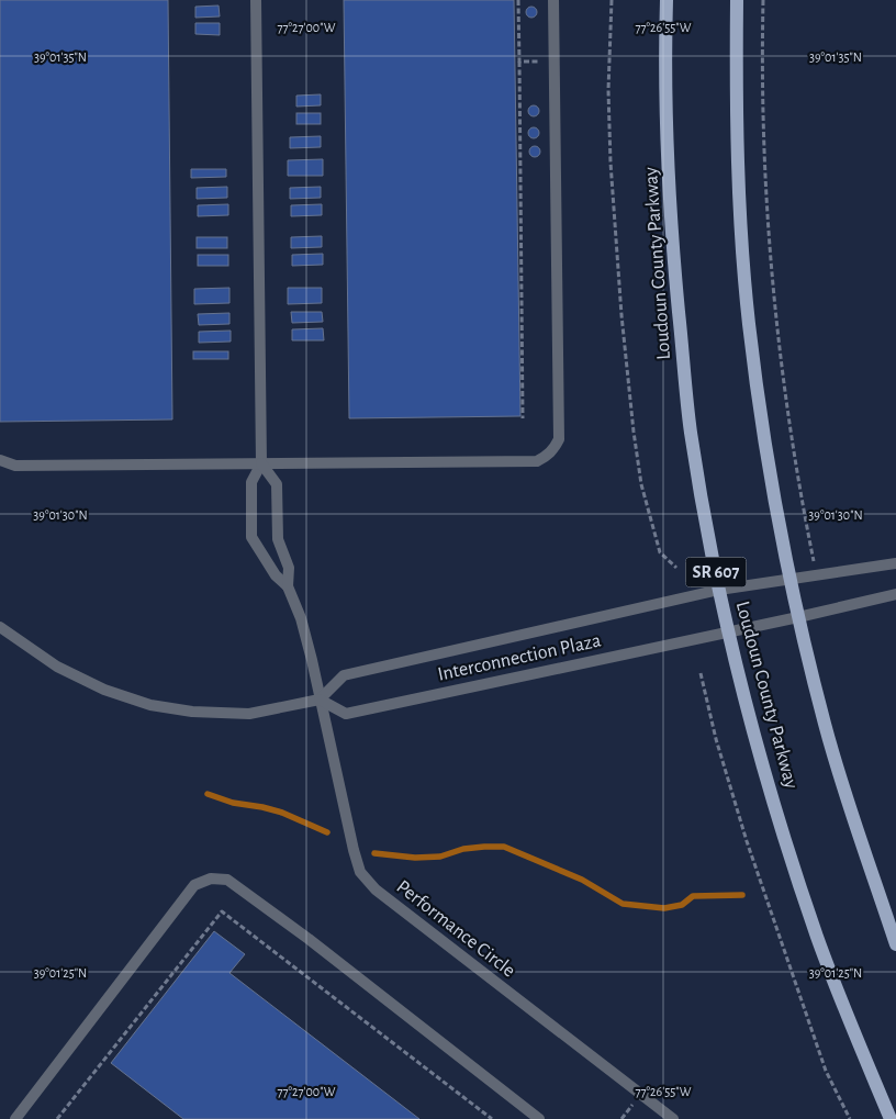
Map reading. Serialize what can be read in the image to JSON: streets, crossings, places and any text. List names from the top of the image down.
{
  "streets": {
    "main road": ["Loudoun County Parkway", "SR 607"],
    "street": ["Interconnection Plaza", "Performance Circle"]
  },
  "crossings": [
    ["Loudoun County Parkway", "Interconnection Plaza"],
    ["Interconnection Plaza", "Performance Circle"]
  ],
  "coordinates": [
    "77°27'00\"W",
    "77°26'55\"W",
    "39°01'35\"N",
    "39°01'30\"N",
    "39°01'25\"N"
  ]
}
